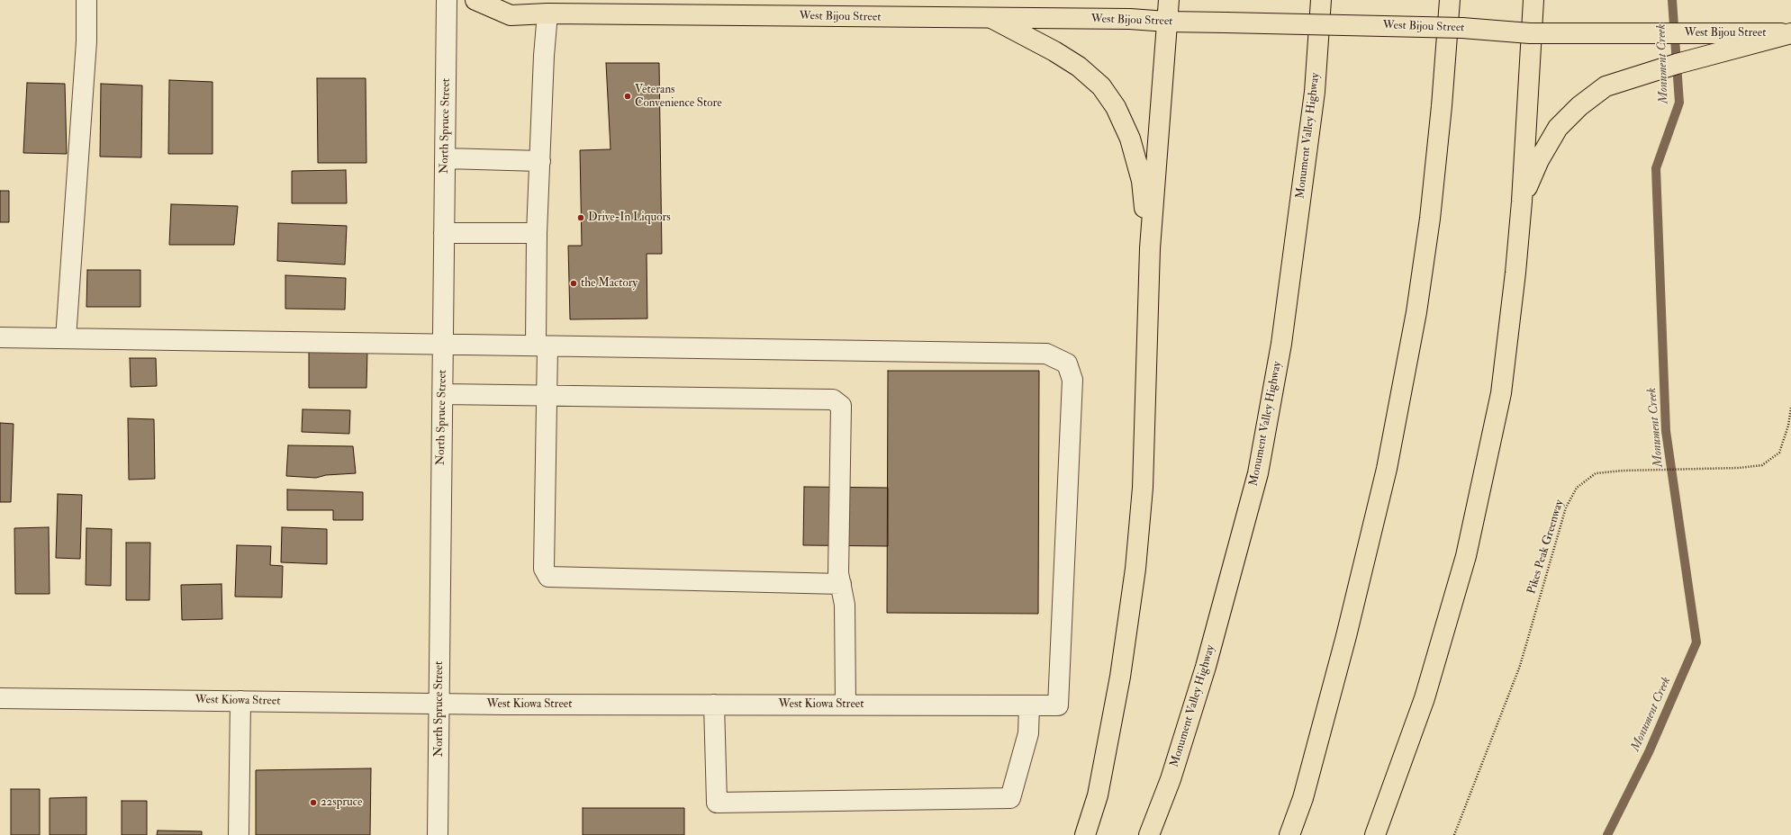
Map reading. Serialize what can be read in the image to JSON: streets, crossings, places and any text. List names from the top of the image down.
{
  "streets": {
    "main road": ["West Bijou Street", "Monument Valley Highway"],
    "street": ["North Spruce Street", "West Kiowa Street"],
    "path": ["Pikes Peak Greenway"]
  },
  "crossings": [
    ["North Spruce Street", "West Kiowa Street"]
  ],
  "water": ["Monument Creek"],
  "places": [
    "Veterans Convenience Store",
    "Drive-In Liquors",
    "the Mactory",
    "22spruce"
  ]
}
